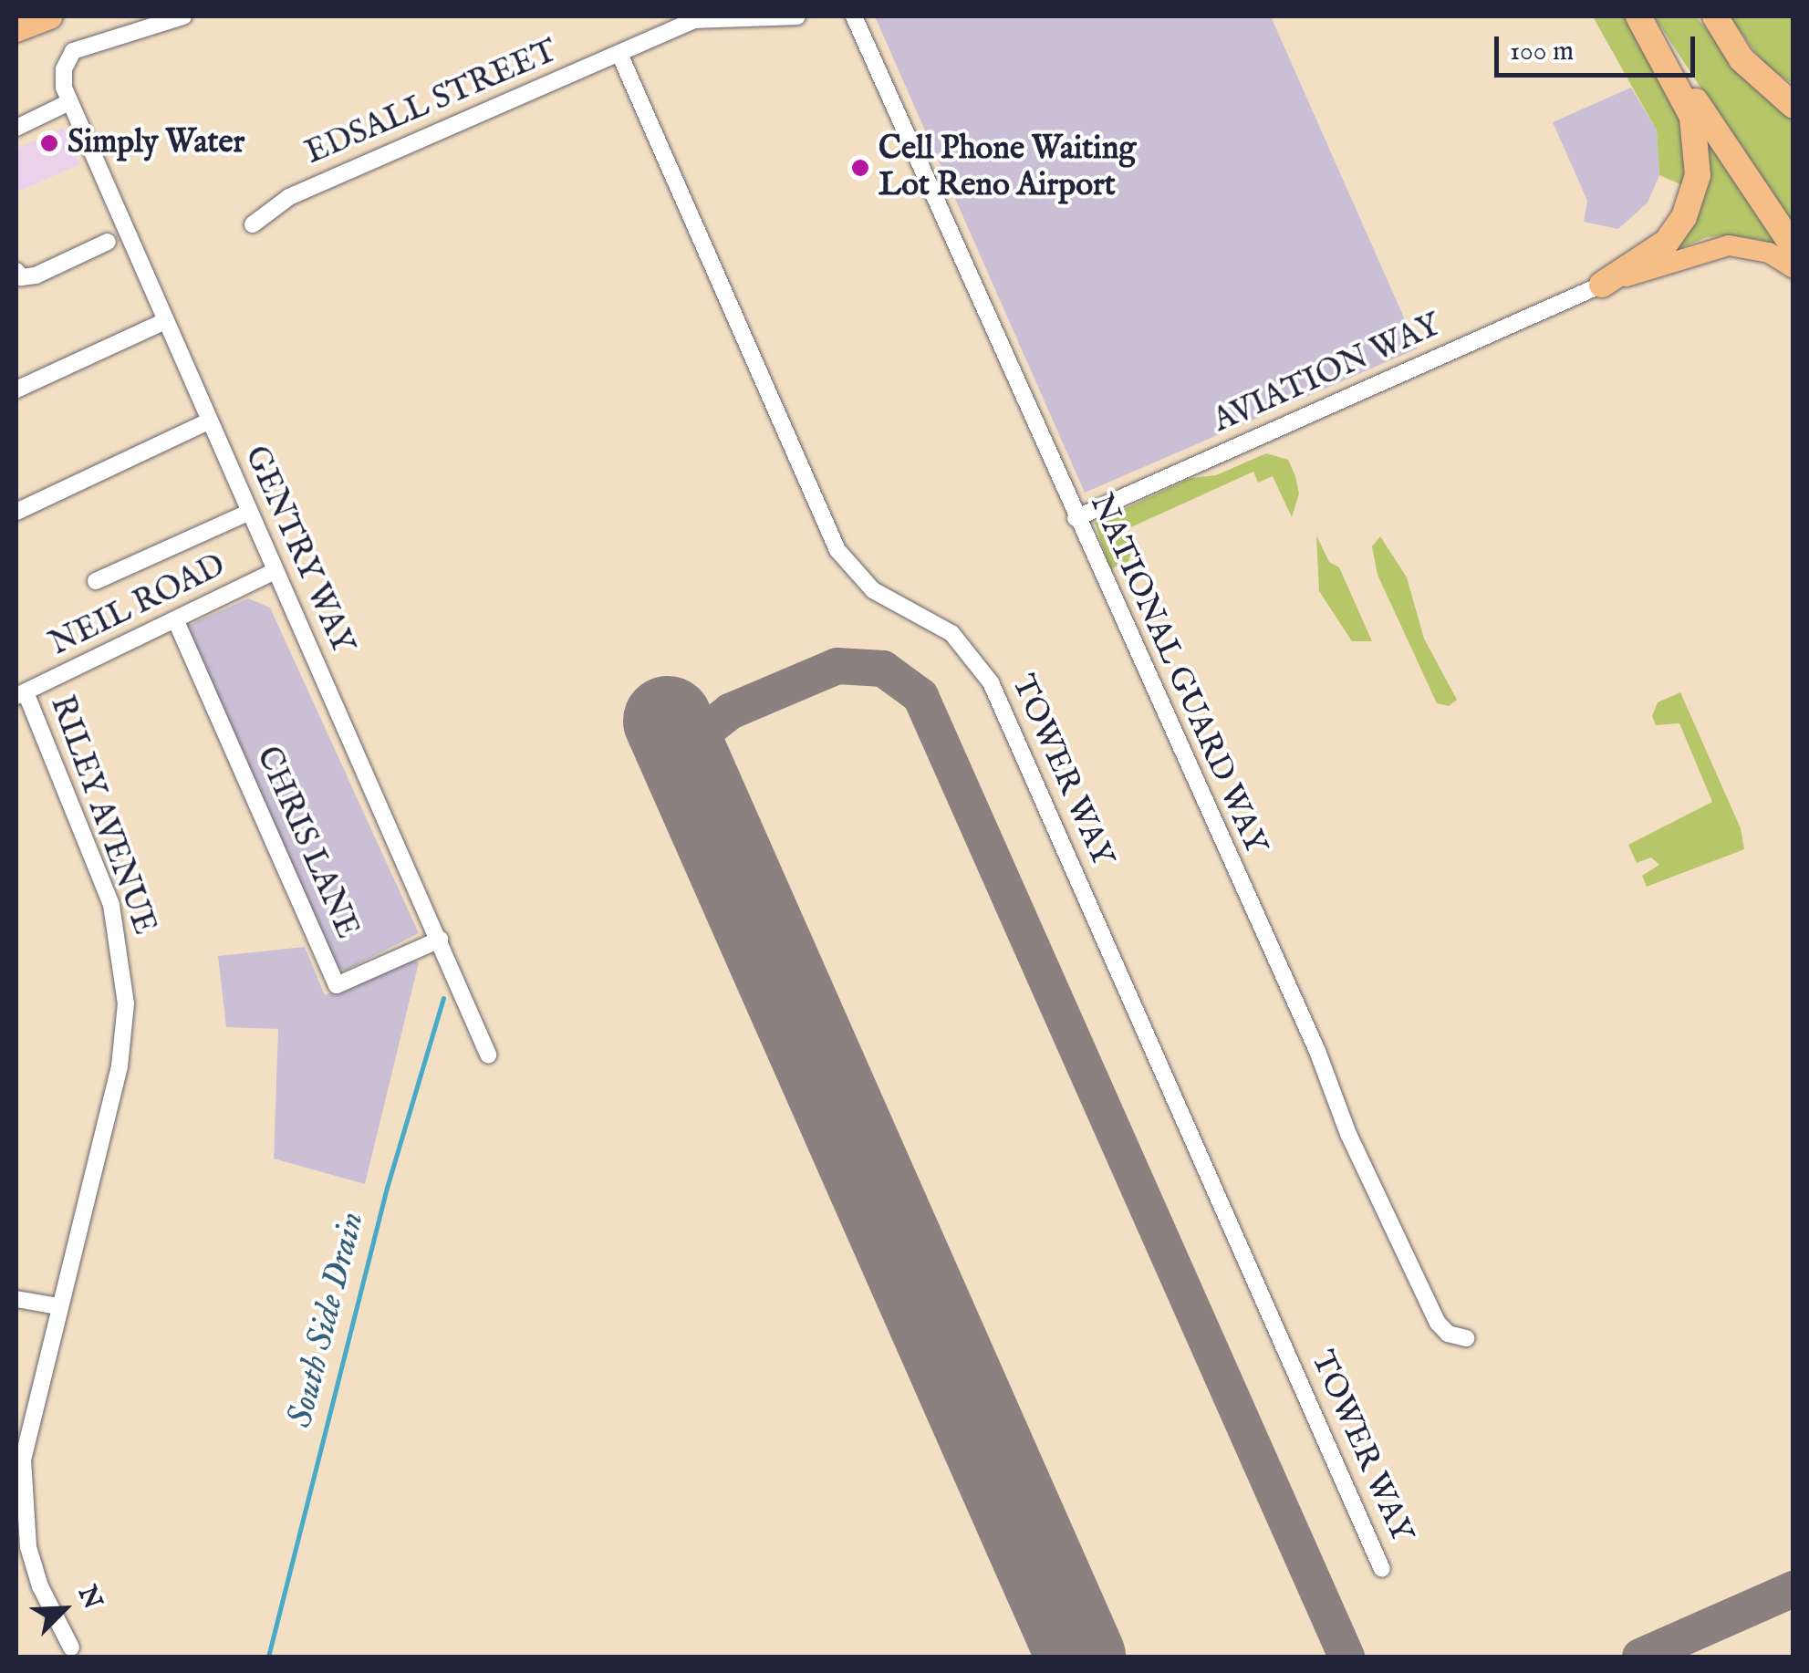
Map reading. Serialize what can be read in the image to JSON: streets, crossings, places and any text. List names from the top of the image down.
{
  "streets": {
    "street": [
      "EDSALL STREET",
      "AVIATION WAY",
      "GENTRY WAY",
      "NEIL ROAD",
      "NATIONAL GUARD WAY",
      "TOWER WAY",
      "RILEY AVENUE",
      "CHRIS LANE"
    ]
  },
  "crossings": [
    ["EDSALL STREET", "TOWER WAY"],
    ["AVIATION WAY", "NATIONAL GUARD WAY"],
    ["GENTRY WAY", "NEIL ROAD"],
    ["GENTRY WAY", "CHRIS LANE"],
    ["NEIL ROAD", "RILEY AVENUE"],
    ["NEIL ROAD", "CHRIS LANE"]
  ],
  "water": ["South Side Drain"],
  "places": ["Simply Water", "Cell Phone Waiting Lot Reno Airport"],
  "scale_bar": "100 m",
  "north": "top right"
}
